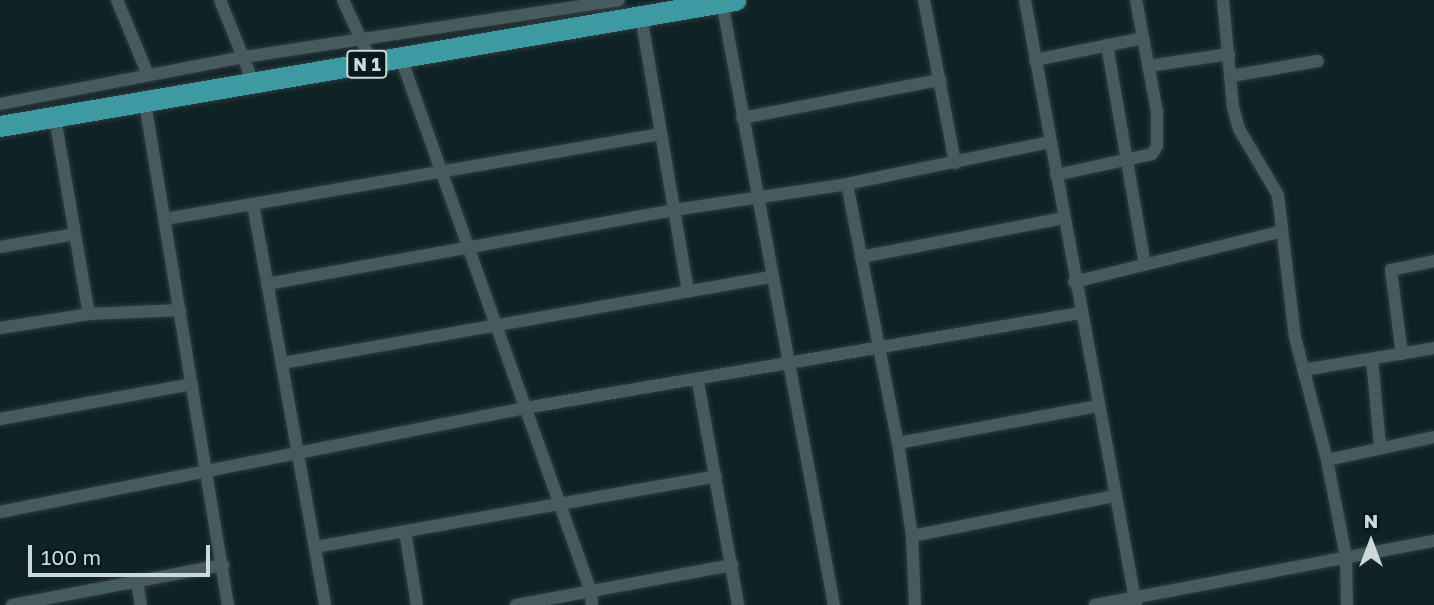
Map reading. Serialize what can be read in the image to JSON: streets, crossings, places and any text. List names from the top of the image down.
{
  "streets": {
    "highway": ["N 1"]
  },
  "scale_bar": "100 m",
  "north": "top"
}
